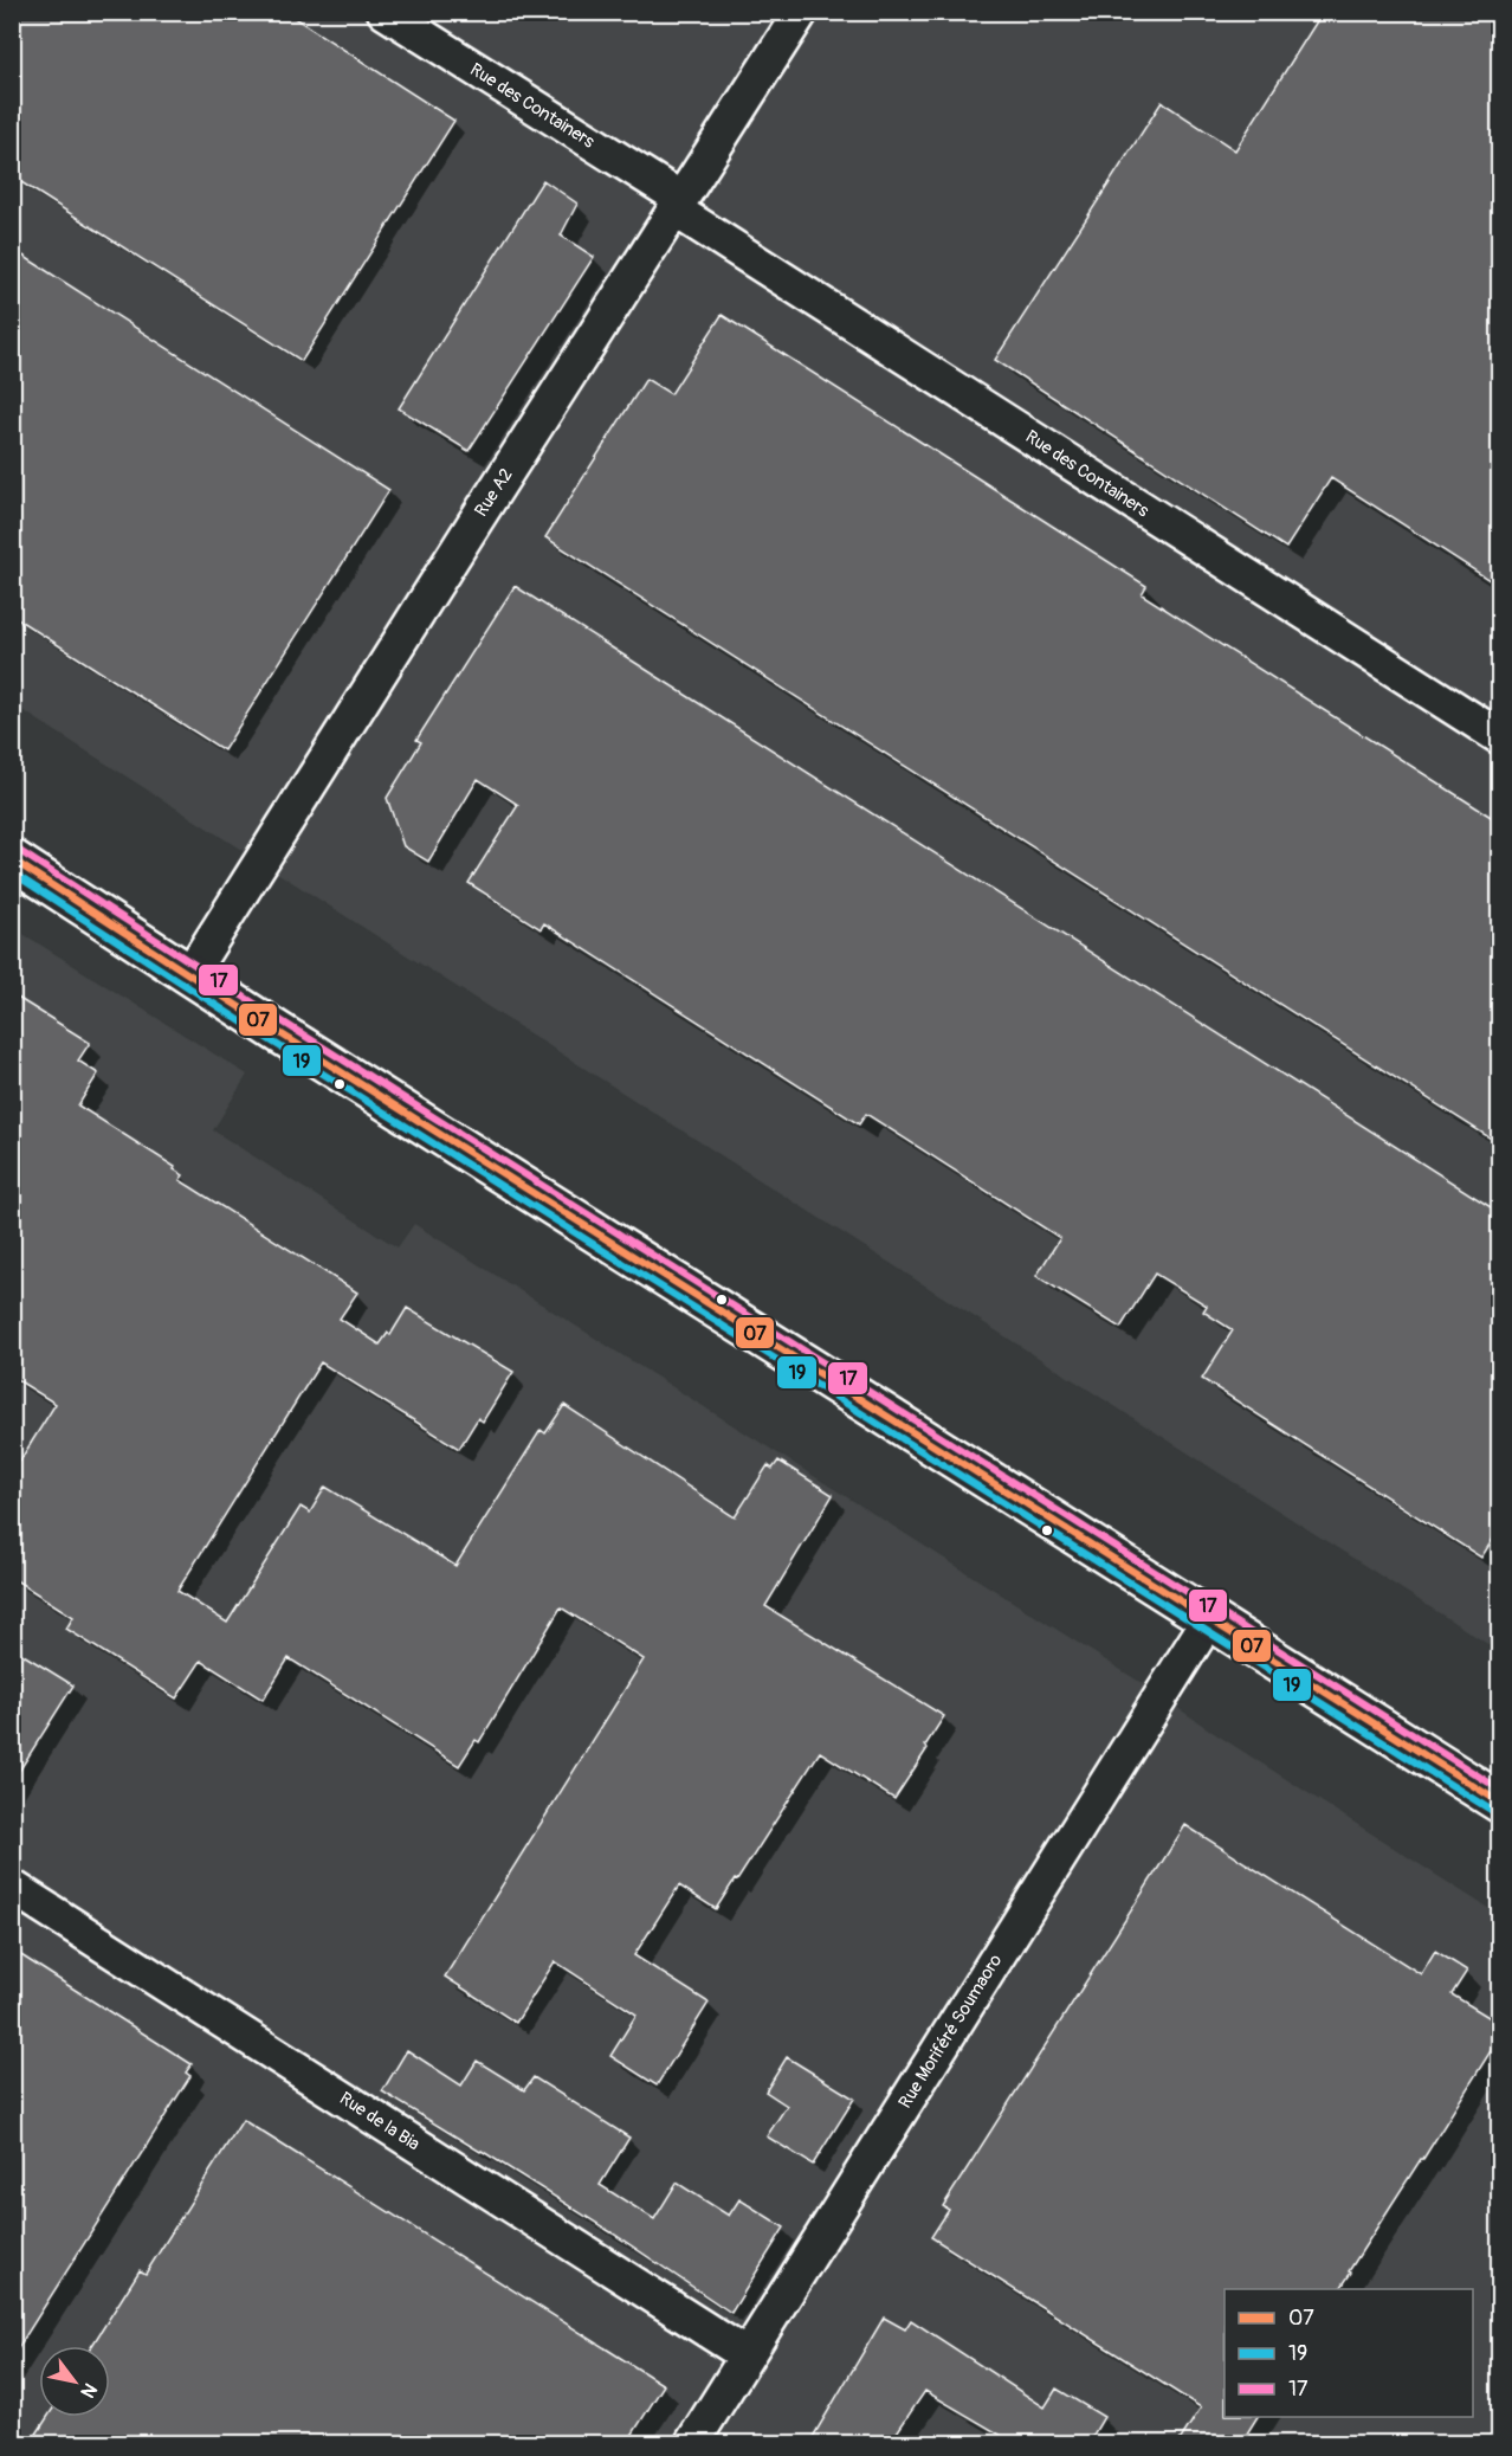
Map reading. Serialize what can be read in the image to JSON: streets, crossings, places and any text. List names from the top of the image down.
{
  "streets": {
    "street": [
      "Rue des Containers",
      "Rue A2",
      "Rue Moriféré Soumaoro",
      "Rue de la Bia"
    ]
  },
  "crossings": [
    ["Rue des Containers", "Rue A2"],
    ["Rue Moriféré Soumaoro", "Rue de la Bia"]
  ],
  "lines": ["transit line 17", "transit line 07", "transit line 19"],
  "legend": ["07", "19", "17"],
  "north": "bottom right"
}
